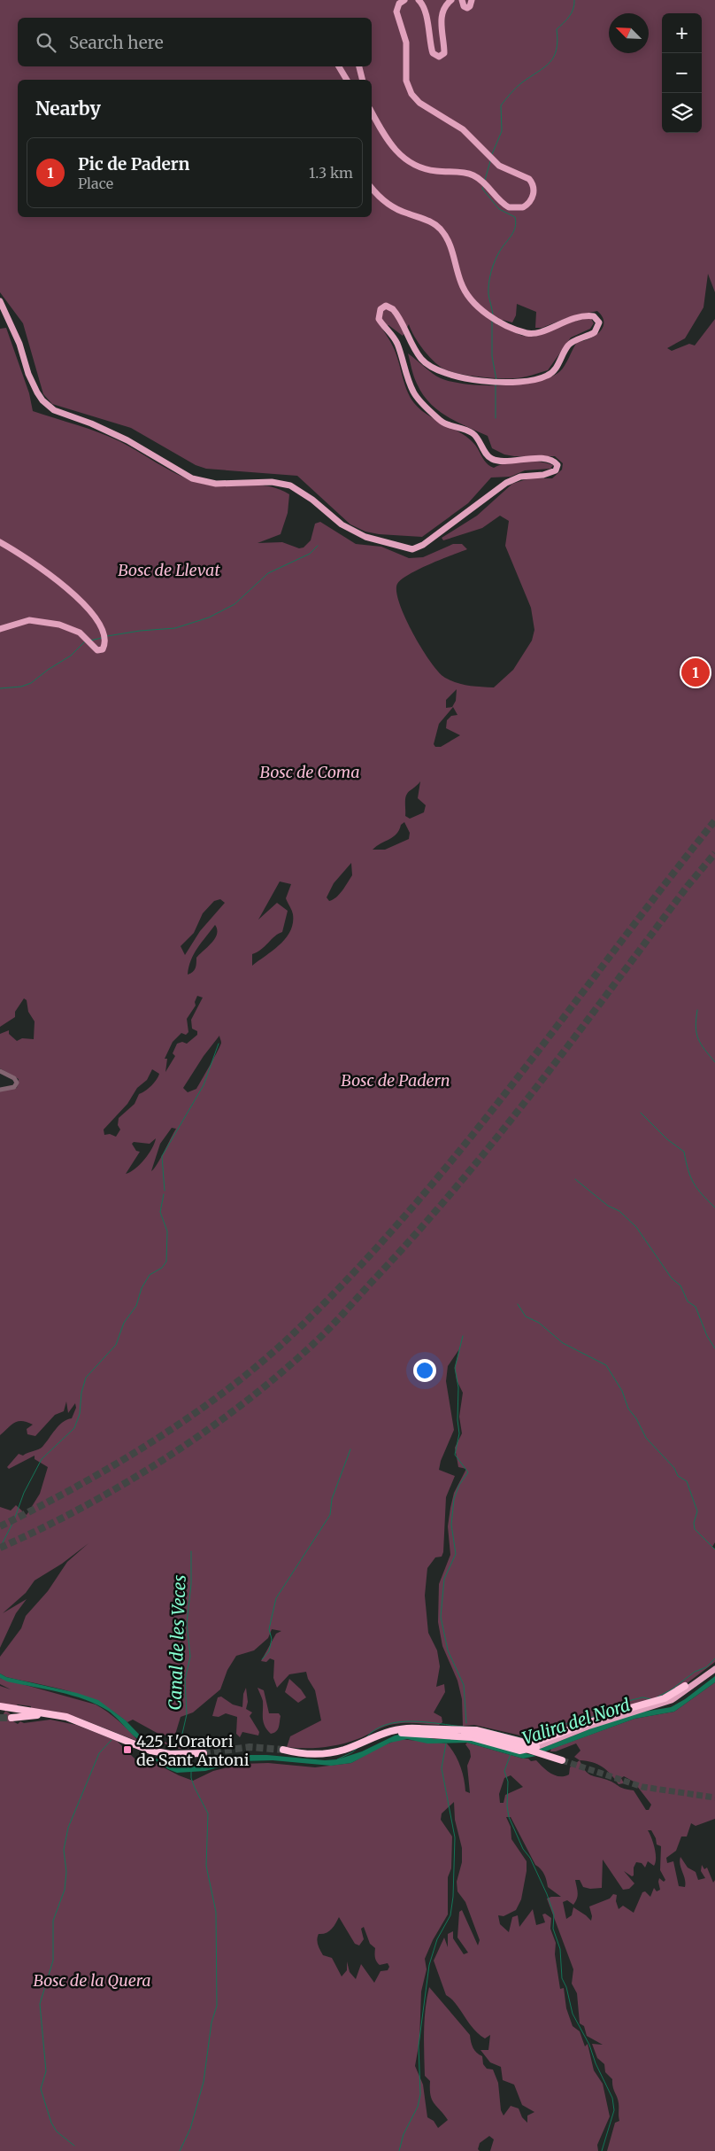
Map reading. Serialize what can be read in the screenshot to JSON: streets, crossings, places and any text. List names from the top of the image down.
{
  "water": ["Canal de les Veces", "Valira del Nord"],
  "parks": [
    "Bosc de Llevat",
    "Bosc de Coma",
    "Bosc de Padern",
    "Bosc de la Quera"
  ],
  "places": {
    "transit": ["425 L'Oratori de Sant Antoni"]
  },
  "north": "top left",
  "page": {
    "map_buttons": ["+", "−"],
    "search": "Search here",
    "heading": "Nearby",
    "list": [
      {
        "mark": "1",
        "name": "Pic de Padern",
        "note": "Place",
        "value": "1.3 km"
      }
    ],
    "pins": "1"
  }
}
